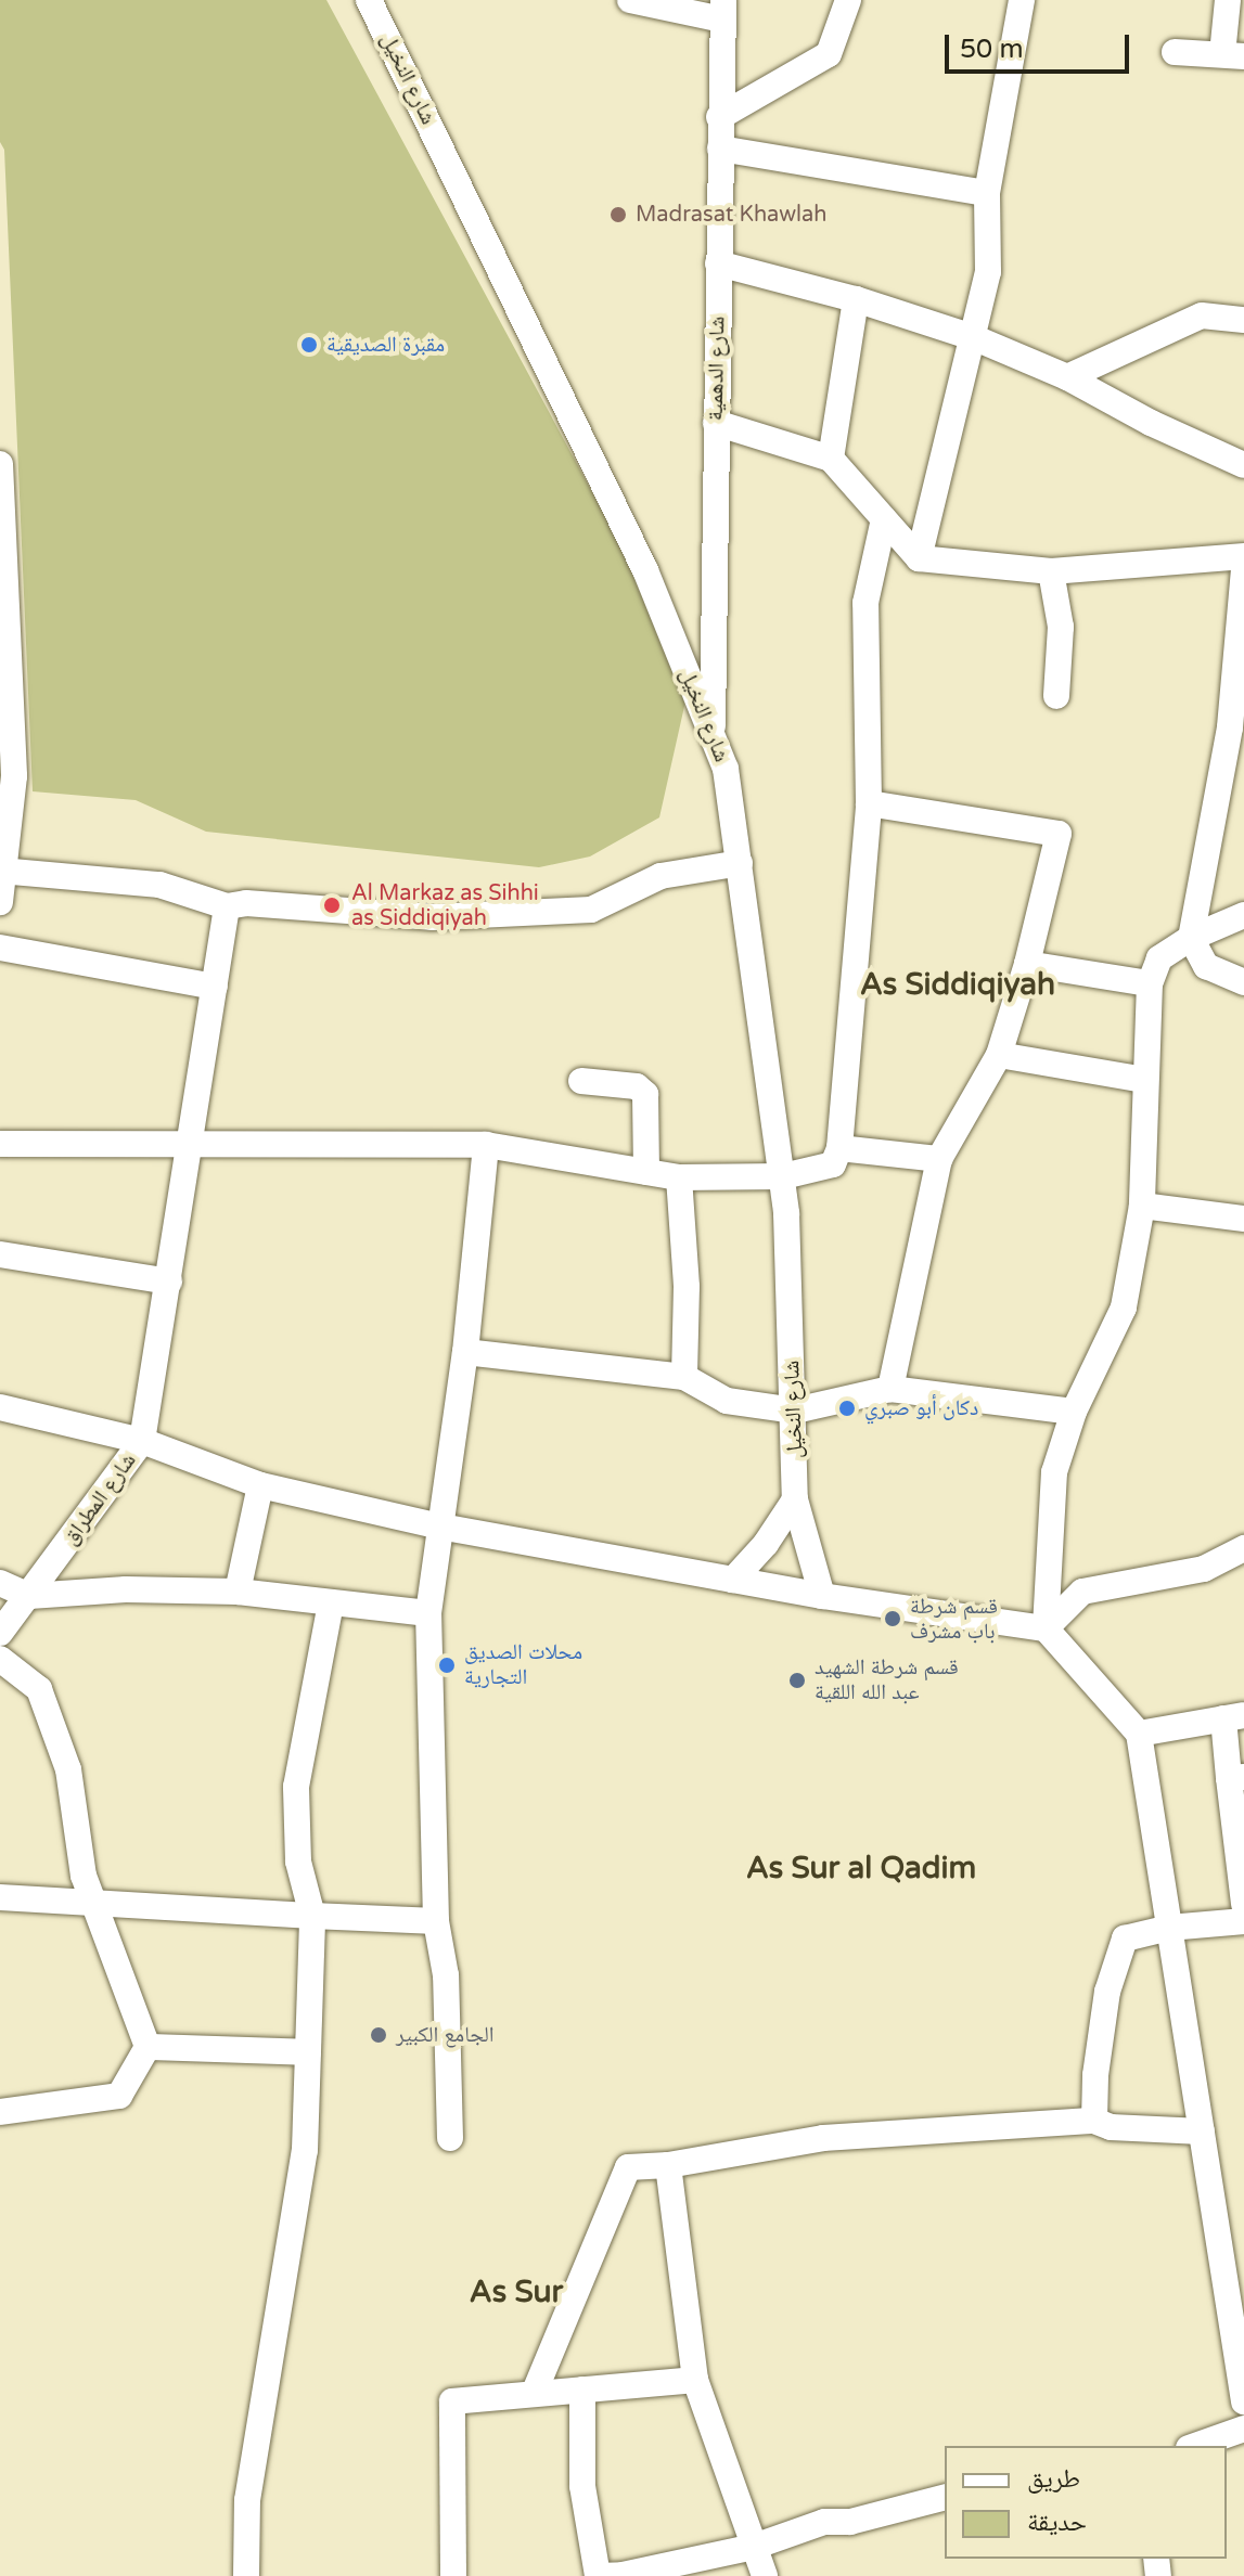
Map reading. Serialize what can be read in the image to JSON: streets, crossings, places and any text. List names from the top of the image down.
{
  "streets": {
    "street": ["شارع النخيل", "شارع الدهمية", "شارع المطراق"]
  },
  "crossings": [
    ["شارع النخيل", "شارع الدهمية"]
  ],
  "districts": ["As Siddiqiyah", "As Sur al Qadim", "As Sur"],
  "places": [
    "Madrasat Khawlah",
    "مقبرة الصديقية",
    "Al Markaz as Sihhi as Siddiqiyah",
    "دكان أبو صبري",
    "قسم شرطة باب مشرف",
    "محلات الصديق التجارية",
    "قسم شرطة الشهيد عبد الله اللقية",
    "الجامع الكبير"
  ],
  "legend": ["طريق", "حديقة"],
  "scale_bar": "50 m"
}
